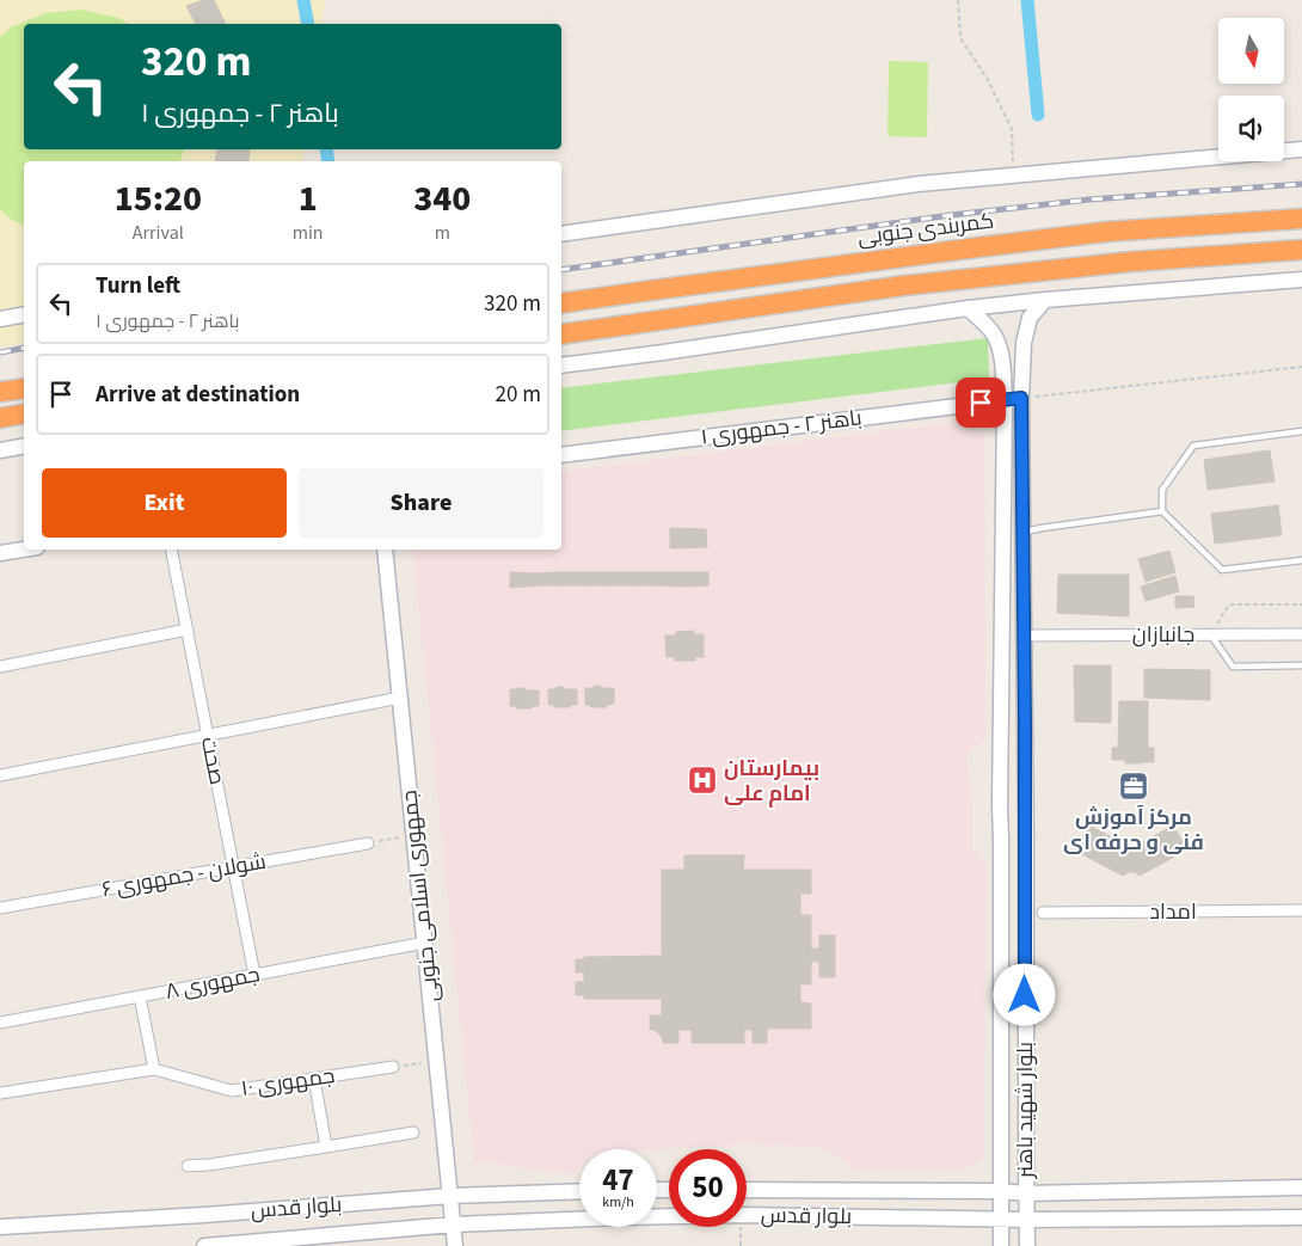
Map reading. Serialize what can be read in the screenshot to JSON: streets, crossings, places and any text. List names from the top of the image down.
{
  "streets": {
    "highway": ["کمربندی جنوبی"],
    "main road": [
      "باهنر ۲ - جمهوری ۱",
      "جمهوری اسلامی جنوبی",
      "بلوار شهید باهنر",
      "بلوار قدس"
    ],
    "street": [
      "جانبازان",
      "صحت",
      "شولان - جمهوری ۶",
      "امداد",
      "جمهوری ۸",
      "جمهوری ۱۰"
    ]
  },
  "crossings": [
    ["باهنر ۲ - جمهوری ۱", "بلوار شهید باهنر"],
    ["جانبازان", "بلوار شهید باهنر"],
    ["صحت", "شولان - جمهوری ۶"],
    ["صحت", "جمهوری ۸"],
    ["جمهوری اسلامی جنوبی", "جمهوری ۸"],
    ["جمهوری اسلامی جنوبی", "بلوار قدس"],
    ["بلوار شهید باهنر", "بلوار قدس"]
  ],
  "places": {
    "hospital": ["بیمارستان امام علی"],
    "office": ["مرکز آموزش فنی و حرفه ای"]
  },
  "north": "bottom",
  "page": {
    "turn": ["320 m", "باهنر ۲ - جمهوری ۱"],
    "eta": [
      "15:20",
      "Arrival",
      "1",
      "min",
      "340",
      "m"
    ],
    "list": [
      {
        "name": "Turn left",
        "note": "باهنر ۲ - جمهوری ۱",
        "value": "320 m"
      },
      {
        "name": "Arrive at destination",
        "value": "20 m"
      }
    ],
    "buttons": ["Exit", "Share"],
    "speed": "47 km/h",
    "limit": "50"
  }
}
